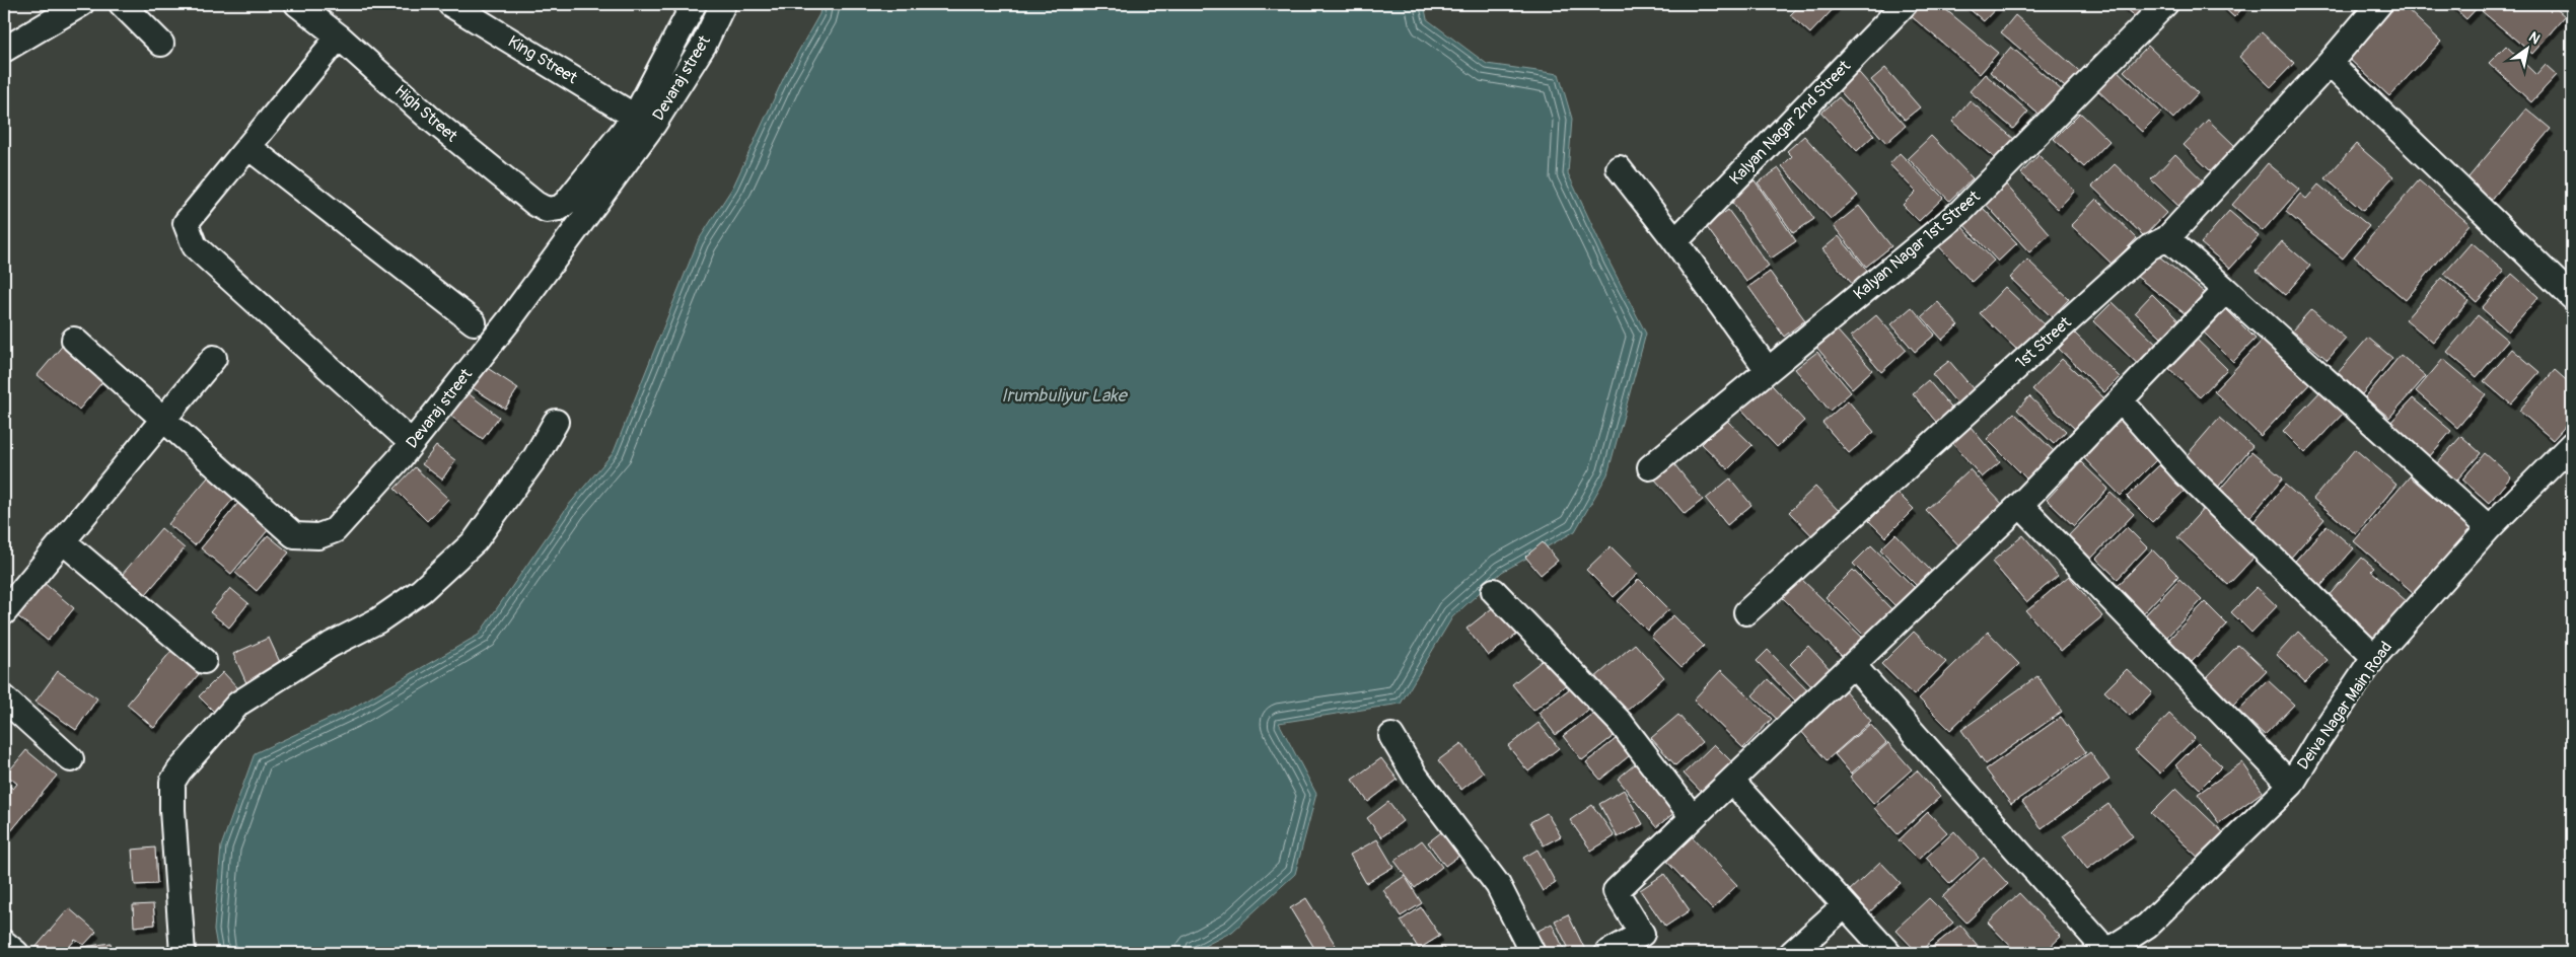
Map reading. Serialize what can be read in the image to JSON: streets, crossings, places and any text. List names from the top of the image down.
{
  "streets": {
    "street": [
      "King Street",
      "Devaraj street",
      "High Street",
      "Kalyan Nagar 2nd Street",
      "Kalyan Nagar 1st Street",
      "1st Street",
      "Deiva Nagar Main Road"
    ]
  },
  "crossings": [
    ["King Street", "Devaraj street"],
    ["Devaraj street", "High Street"]
  ],
  "water": ["Irumbuliyur Lake"],
  "north": "top right"
}
